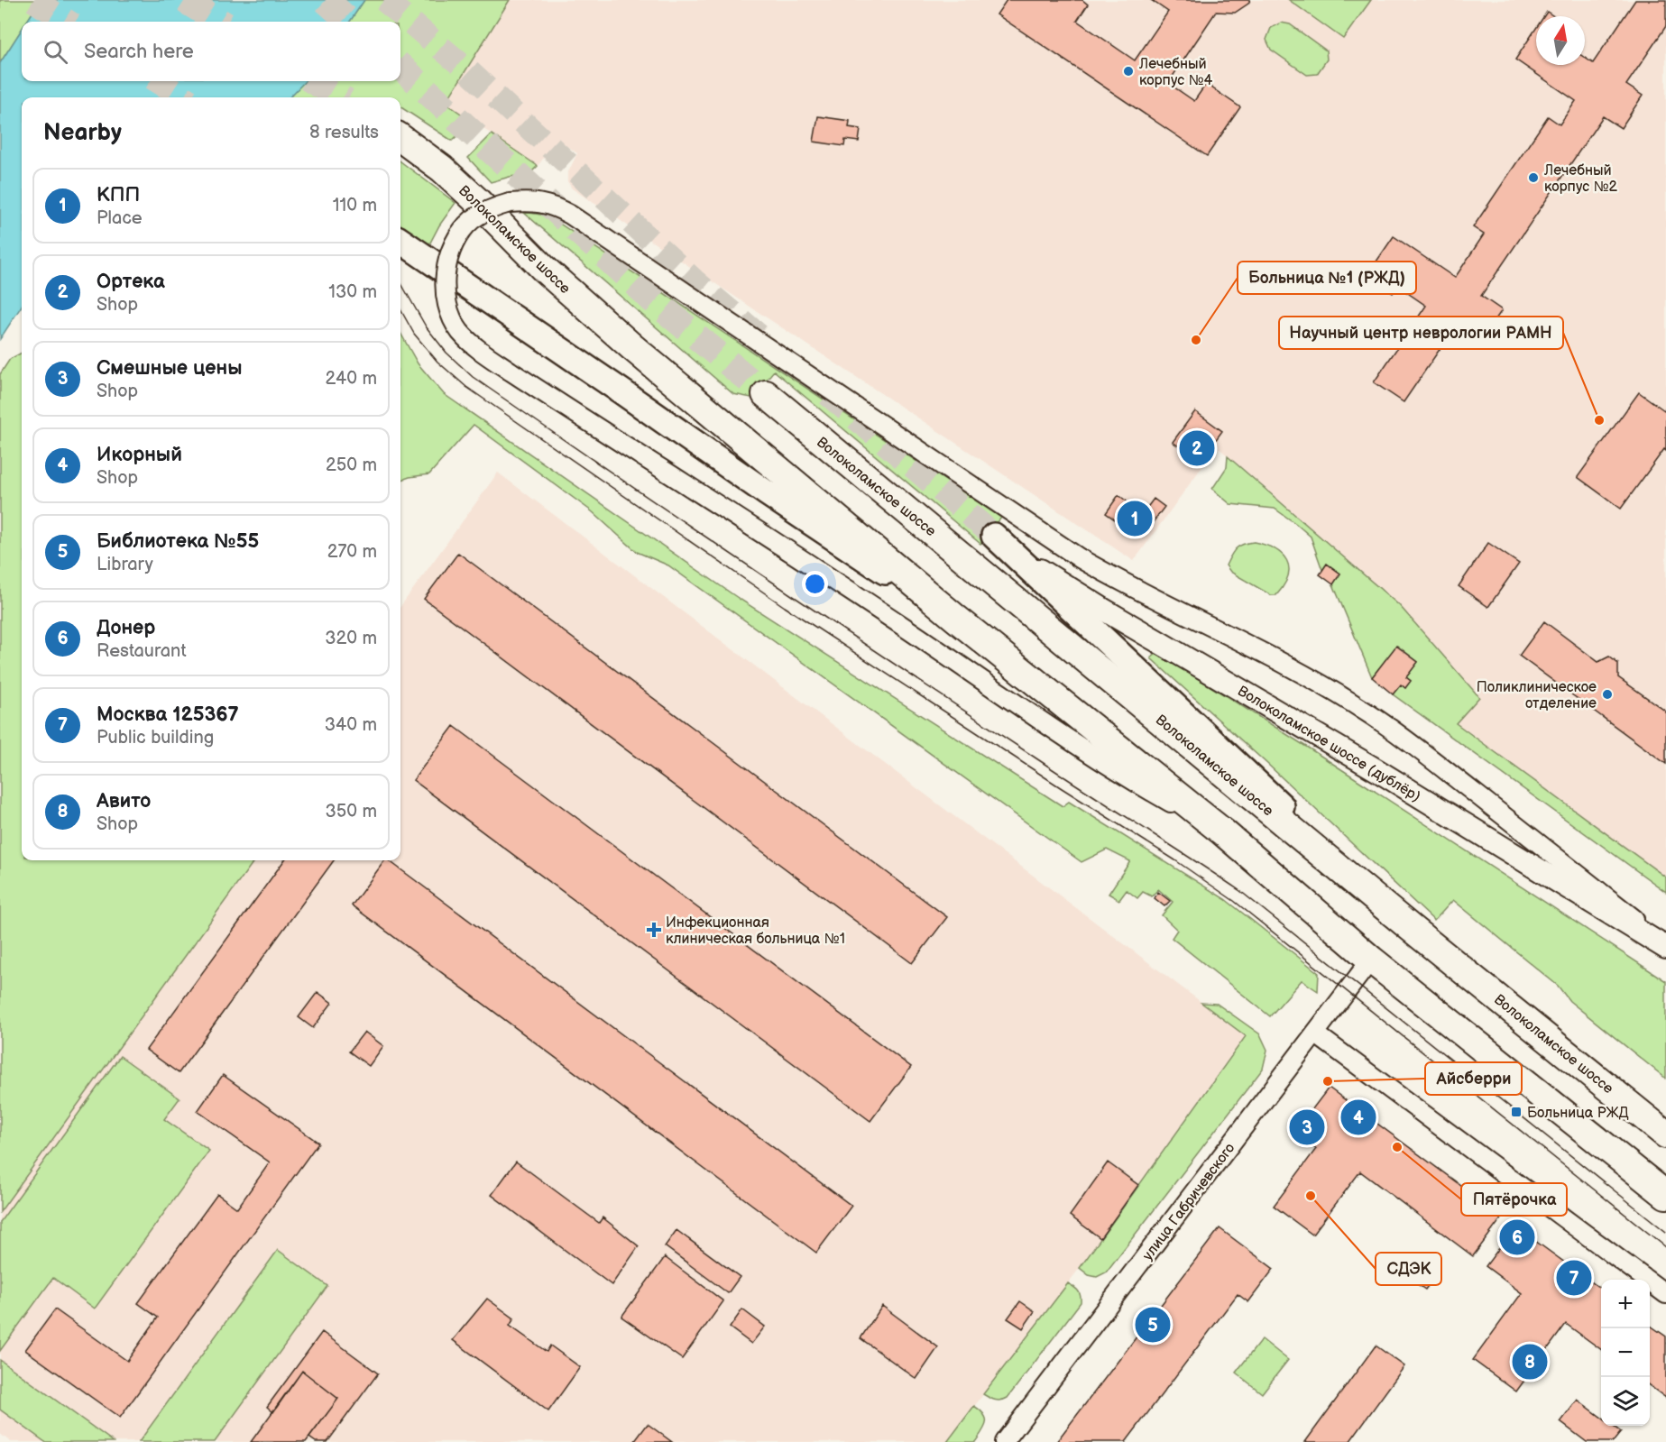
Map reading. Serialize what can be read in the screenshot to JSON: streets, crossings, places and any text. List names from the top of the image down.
{
  "streets": {
    "main road": ["Волоколамское шоссе"],
    "street": ["Волоколамское шоссе (дублёр)", "улица Габричевского"]
  },
  "crossings": [
    ["Волоколамское шоссе", "улица Габричевского"]
  ],
  "places": {
    "other": [
      "Лечебный корпус №4",
      "Лечебный корпус №2",
      "Больница №1 (РЖД)",
      "Научный центр неврологии РАМН",
      "Поликлиническое отделение",
      "Айсберри",
      "Пятёрочка",
      "СДЭК"
    ],
    "health": ["Инфекционная клиническая больница №1"],
    "transit": ["Больница РЖД"]
  },
  "north": "top",
  "page": {
    "search": "Search here",
    "heading": ["Nearby", "8 results"],
    "list": [
      {
        "mark": "1",
        "name": "КПП",
        "note": "Place",
        "value": "110 m"
      },
      {
        "mark": "2",
        "name": "Ортека",
        "note": "Shop",
        "value": "130 m"
      },
      {
        "mark": "3",
        "name": "Смешные цены",
        "note": "Shop",
        "value": "240 m"
      },
      {
        "mark": "4",
        "name": "Икорный",
        "note": "Shop",
        "value": "250 m"
      },
      {
        "mark": "5",
        "name": "Библиотека №55",
        "note": "Library",
        "value": "270 m"
      },
      {
        "mark": "6",
        "name": "Донер",
        "note": "Restaurant",
        "value": "320 m"
      },
      {
        "mark": "7",
        "name": "Москва 125367",
        "note": "Public building",
        "value": "340 m"
      },
      {
        "mark": "8",
        "name": "Авито",
        "note": "Shop",
        "value": "350 m"
      }
    ],
    "pins": [
      "2",
      "1",
      "4",
      "3",
      "6",
      "7",
      "5",
      "8"
    ],
    "map_buttons": ["+", "−"]
  }
}
